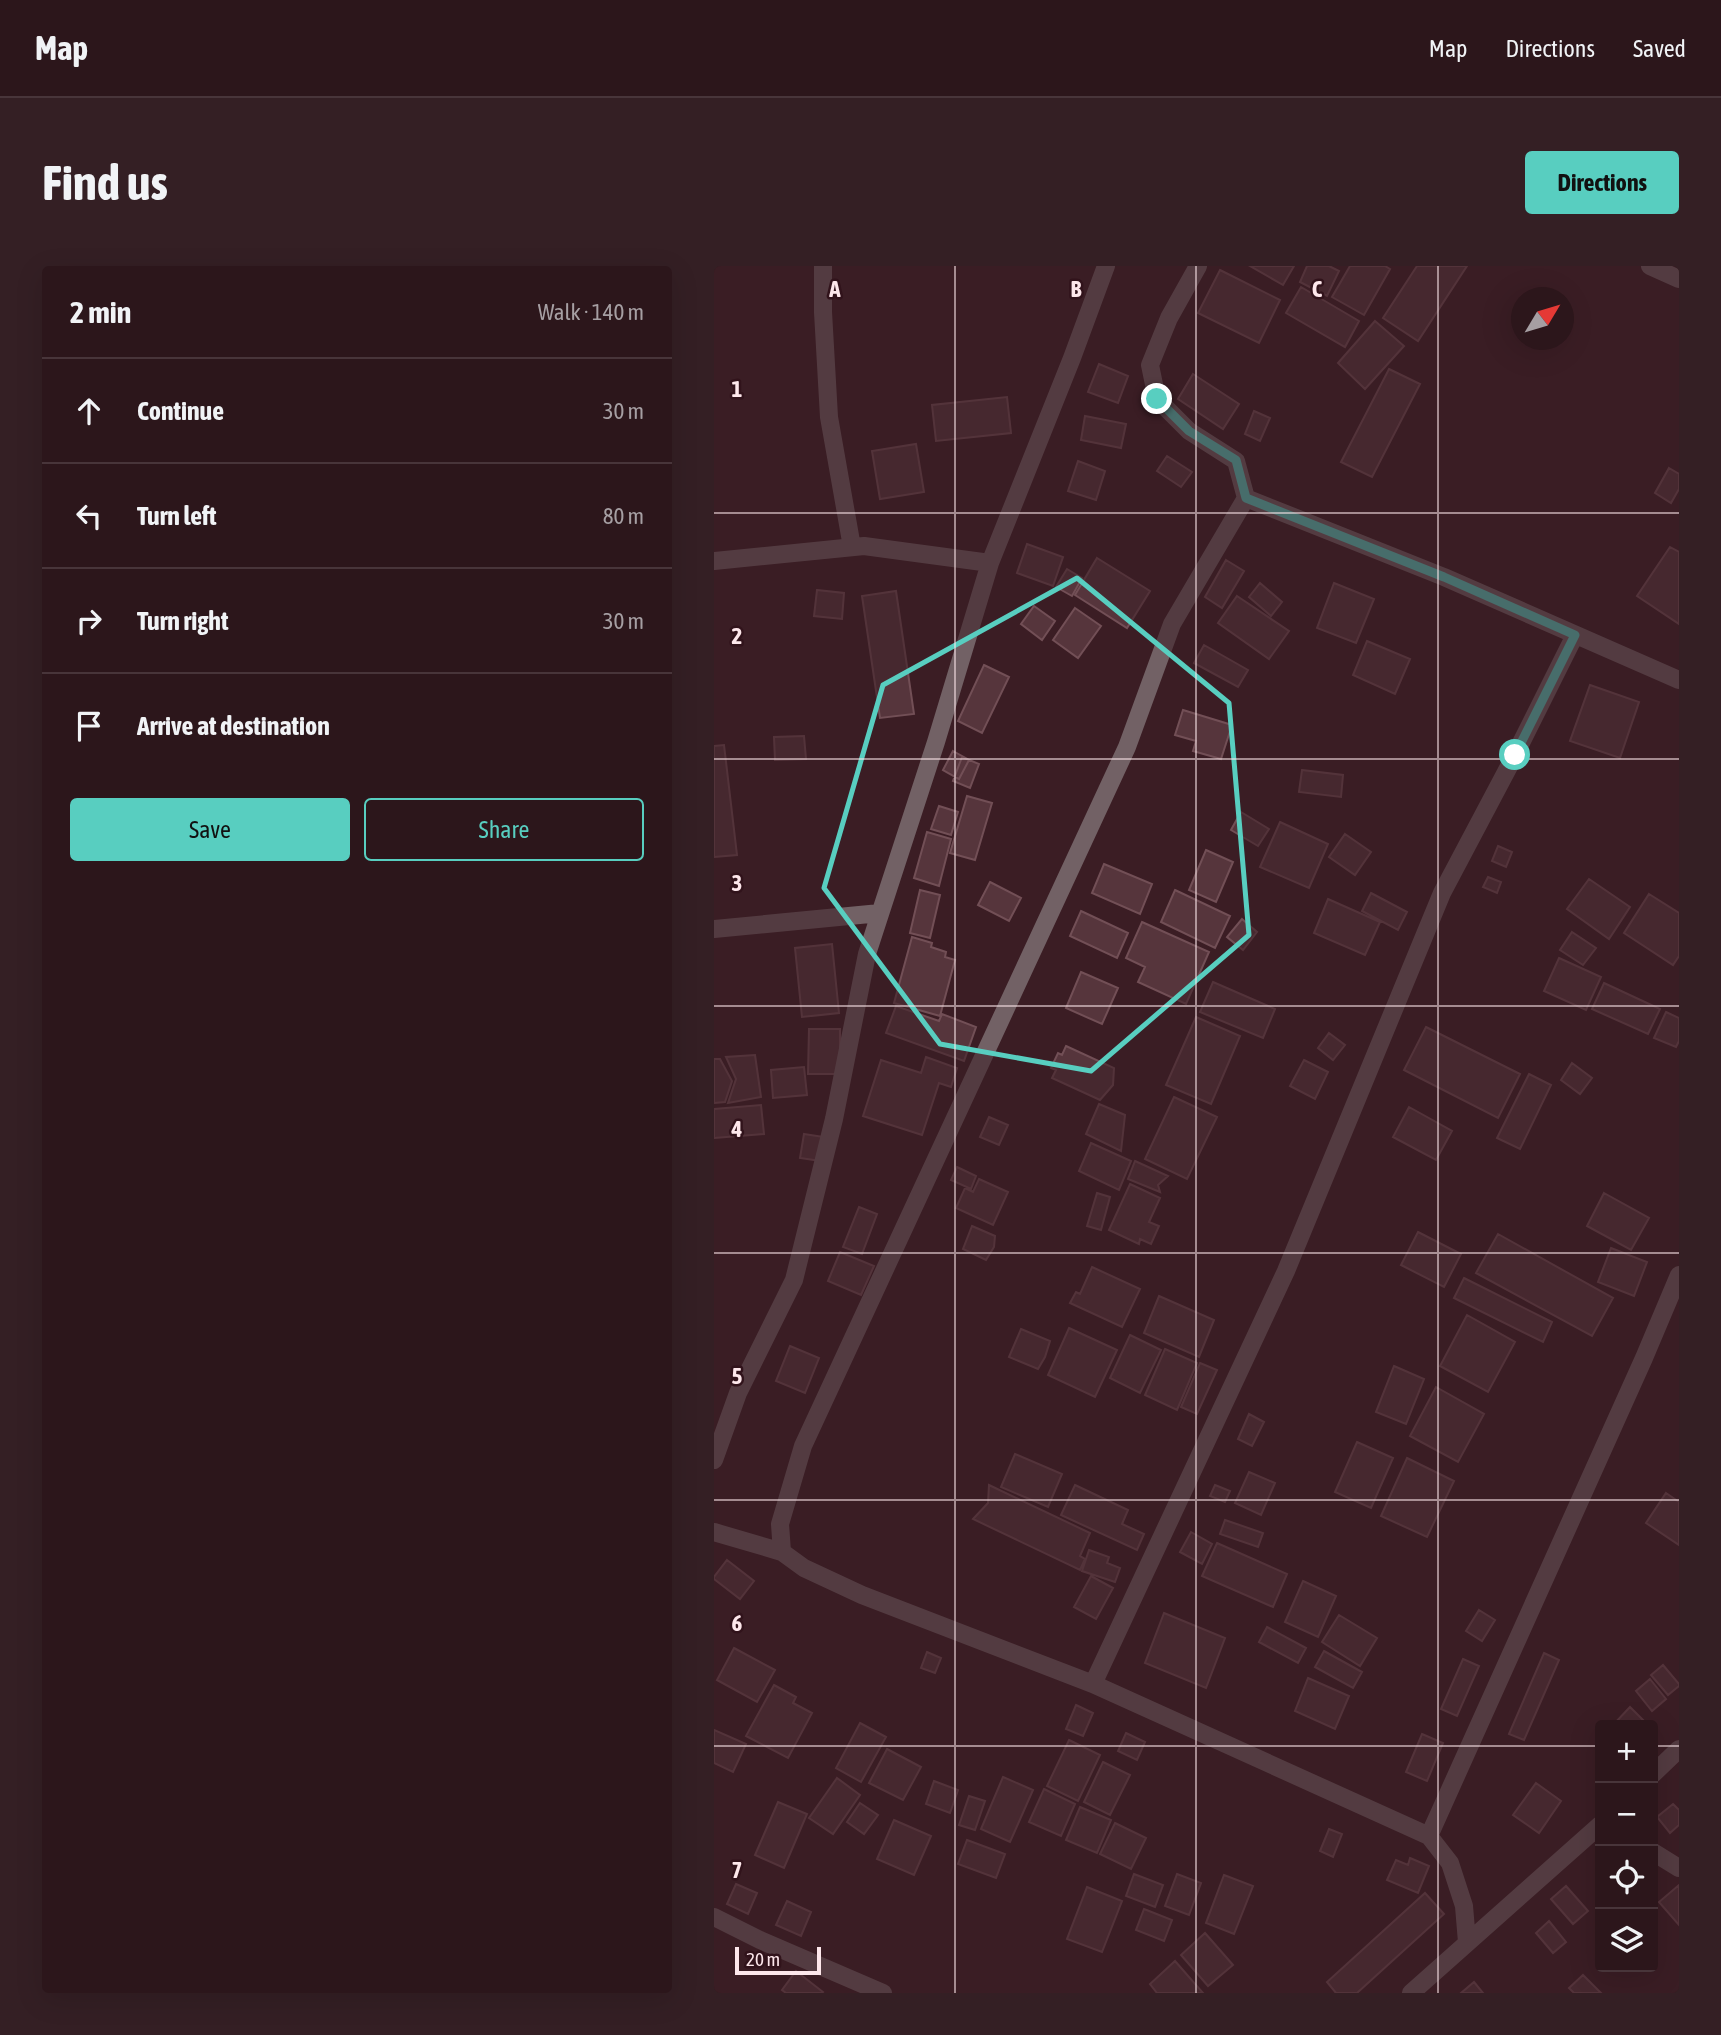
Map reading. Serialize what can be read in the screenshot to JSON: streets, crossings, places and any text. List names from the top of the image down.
{
  "scale_bar": "20 m",
  "north": "top right",
  "page": {
    "header": "Map",
    "nav": ["Map", "Directions", "Saved"],
    "buttons": [
      "Directions",
      ["Save", "Share"]
    ],
    "title": "Find us",
    "heading": ["2 min", "Walk · 140 m"],
    "list": [
      ["Continue", "30 m"],
      ["Turn left", "80 m"],
      ["Turn right", "30 m"],
      "Arrive at destination"
    ],
    "map_buttons": ["+", "−"],
    "scale": "20 m"
  },
  "grid": {
    "columns": ["A", "B", "C"],
    "rows": [
      "1",
      "2",
      "3",
      "4",
      "5",
      "6",
      "7"
    ]
  }
}
